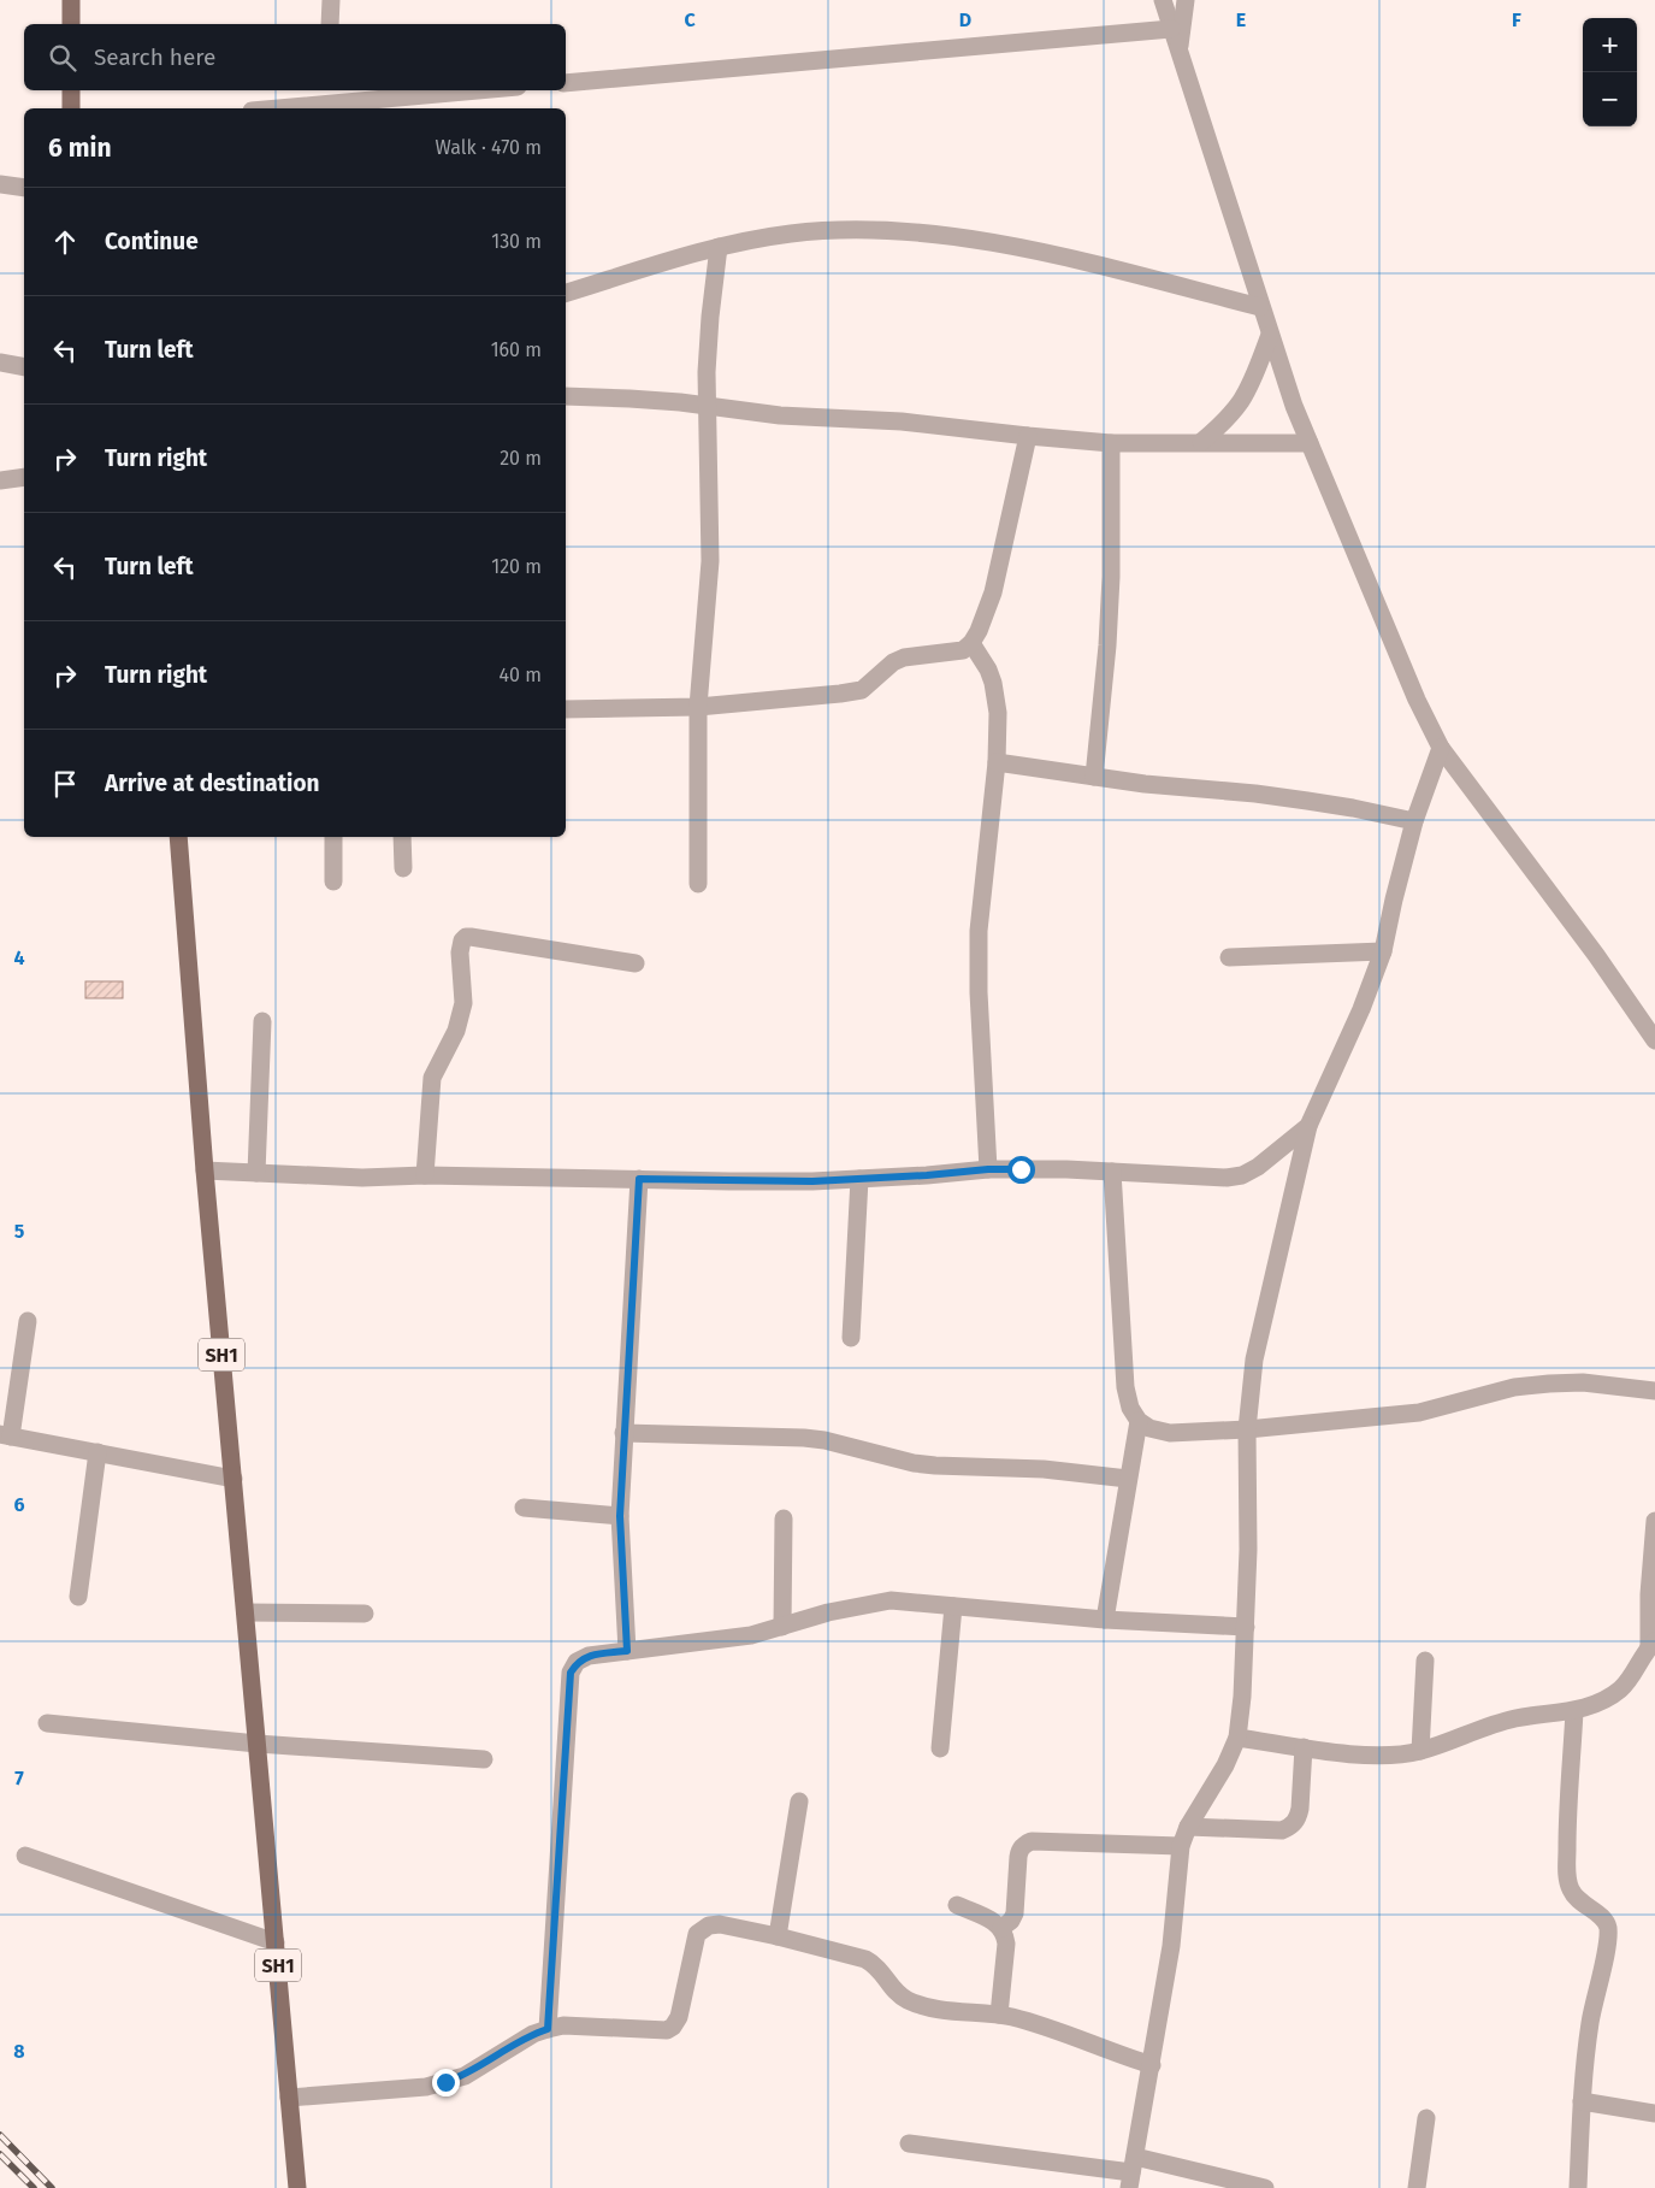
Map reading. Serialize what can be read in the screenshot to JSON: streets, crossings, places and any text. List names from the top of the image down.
{
  "streets": {
    "main road": ["SH1"]
  },
  "page": {
    "map_buttons": ["+", "−"],
    "search": "Search here",
    "heading": ["6 min", "Walk · 470 m"],
    "list": [
      ["Continue", "130 m"],
      ["Turn left", "160 m"],
      ["Turn right", "20 m"],
      ["Turn left", "120 m"],
      ["Turn right", "40 m"],
      "Arrive at destination"
    ]
  },
  "grid": {
    "columns": [
      "C",
      "D",
      "E",
      "F"
    ],
    "rows": [
      "4",
      "5",
      "6",
      "7",
      "8"
    ]
  }
}
